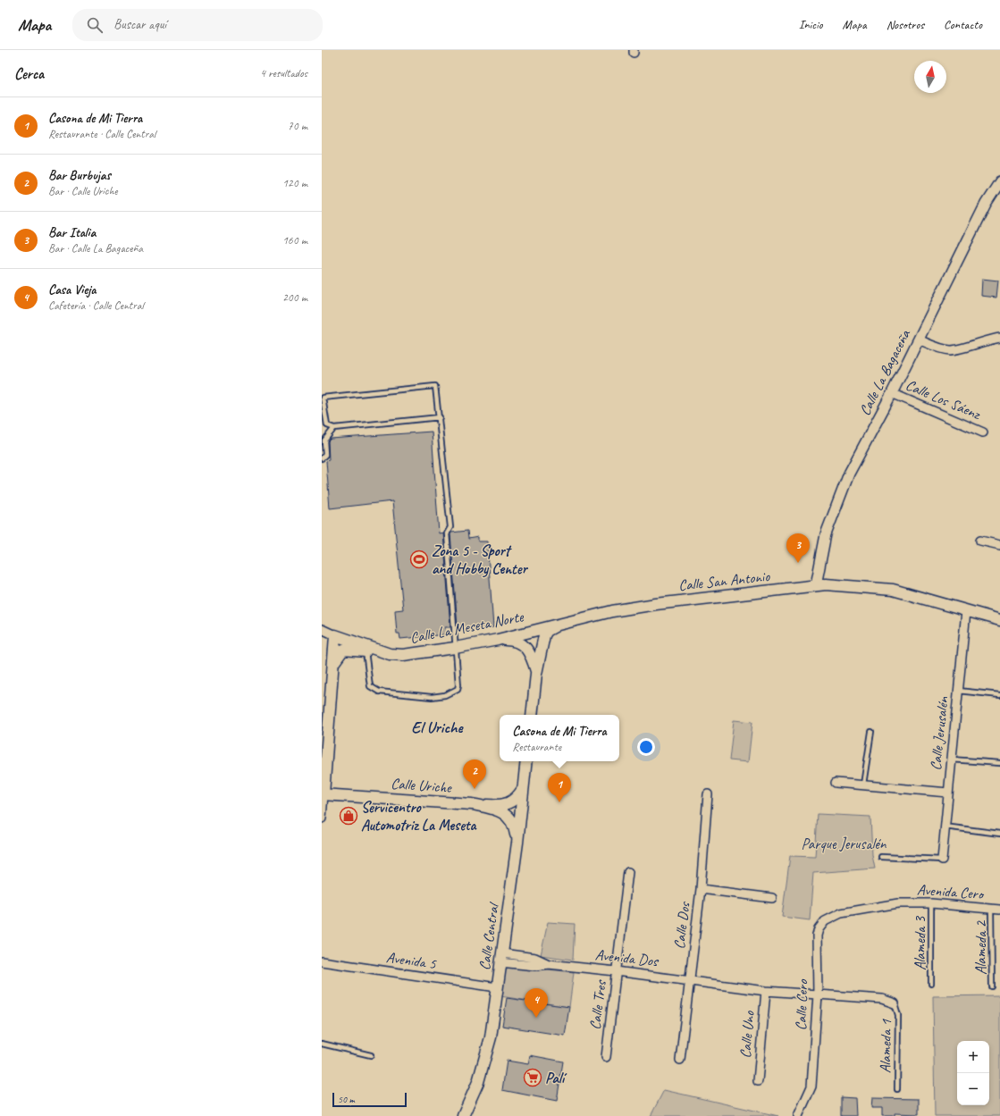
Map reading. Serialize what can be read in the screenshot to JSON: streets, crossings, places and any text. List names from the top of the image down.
{
  "streets": {
    "main road": [
      "Calle San Antonio",
      "Calle La Meseta Norte",
      "Calle Uriche",
      "Calle Central"
    ],
    "street": [
      "Calle La Bagaceña",
      "Calle Los Sáenz",
      "Calle Jerusalén",
      "Avenida Cero",
      "Calle Dos",
      "Avenida Dos",
      "Avenida 5",
      "Calle Tres",
      "Calle Cero",
      "Calle Uno"
    ],
    "lane": ["Alameda 3", "Alameda 2", "Alameda 1"]
  },
  "crossings": [
    ["Calle La Bagaceña", "Calle Los Sáenz"],
    ["Calle La Bagaceña", "Calle San Antonio"],
    ["Calle San Antonio", "Calle La Meseta Norte"],
    ["Calle San Antonio", "Calle Jerusalén"],
    ["Calle Uriche", "Calle Central"],
    ["Avenida Cero", "Alameda 3"],
    ["Avenida Cero", "Alameda 2"],
    ["Avenida Cero", "Calle Cero"],
    ["Calle Dos", "Avenida Dos"],
    ["Calle Central", "Avenida Dos"],
    ["Calle Central", "Avenida 5"],
    ["Avenida Dos", "Calle Tres"],
    ["Avenida Dos", "Calle Cero"],
    ["Avenida Dos", "Calle Uno"],
    ["Avenida Dos", "Alameda 1"]
  ],
  "districts": ["El Uriche"],
  "parks": ["Parque Jerusalén"],
  "places": {
    "sports": ["Zona 5 - Sport and Hobby Center"],
    "shop": ["Servicentro Automotriz La Meseta"],
    "supermarket": ["Palí"]
  },
  "scale_bar": "50 m",
  "north": "top",
  "page": {
    "header": "Mapa",
    "search": "Buscar aquí",
    "nav": [
      "Inicio",
      "Mapa",
      "Nosotros",
      "Contacto"
    ],
    "heading": ["Cerca", "4 resultados"],
    "list": [
      {
        "mark": "1",
        "name": "Casona de Mi Tierra",
        "note": "Restaurante · Calle Central",
        "value": "70 m"
      },
      {
        "mark": "2",
        "name": "Bar Burbujas",
        "note": "Bar · Calle Uriche",
        "value": "120 m"
      },
      {
        "mark": "3",
        "name": "Bar Italia",
        "note": "Bar · Calle La Bagaceña",
        "value": "160 m"
      },
      {
        "mark": "4",
        "name": "Casa Vieja",
        "note": "Cafetería · Calle Central",
        "value": "200 m"
      }
    ],
    "pins": [
      "3",
      "2",
      "1",
      "4"
    ],
    "popup": ["Casona de Mi Tierra", "Restaurante"],
    "map_buttons": ["+", "−"],
    "scale": "50 m"
  }
}
